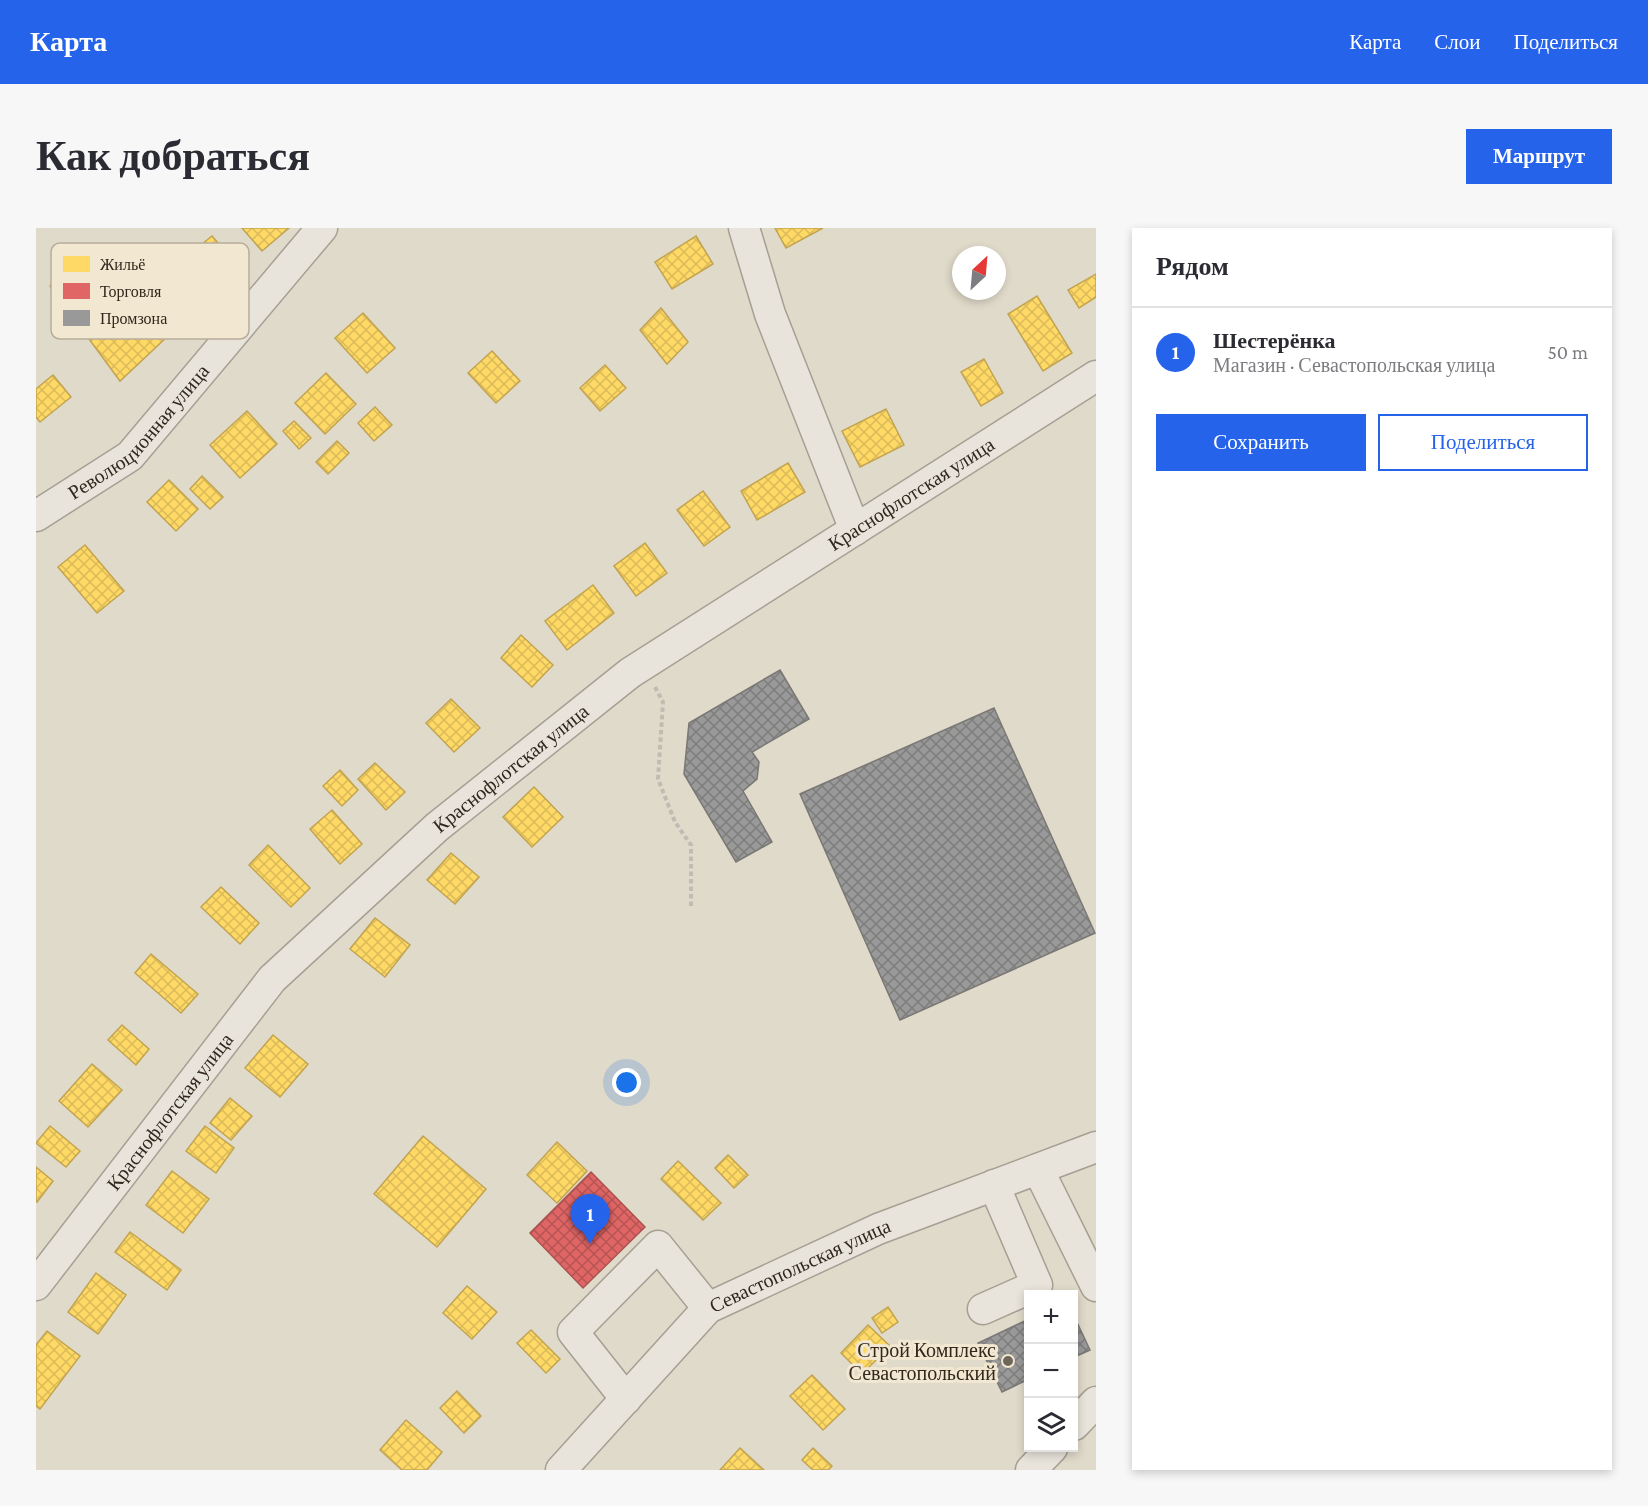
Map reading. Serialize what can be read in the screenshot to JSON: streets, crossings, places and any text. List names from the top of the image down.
{
  "streets": {
    "street": ["Революционная улица", "Краснофлотская улица", "Севастопольская улица"]
  },
  "places": ["Строй Комплекс Севастопольский"],
  "legend": ["Жильё", "Торговля", "Промзона"],
  "north": "top right",
  "page": {
    "header": "Карта",
    "nav": ["Карта", "Слои", "Поделиться"],
    "buttons": [
      "Маршрут",
      ["Сохранить", "Поделиться"]
    ],
    "title": "Как добраться",
    "heading": "Рядом",
    "list": [
      {
        "mark": "1",
        "name": "Шестерёнка",
        "note": "Магазин · Севастопольская улица",
        "value": "50 m"
      }
    ],
    "pins": "1",
    "map_buttons": ["+", "−"]
  }
}
